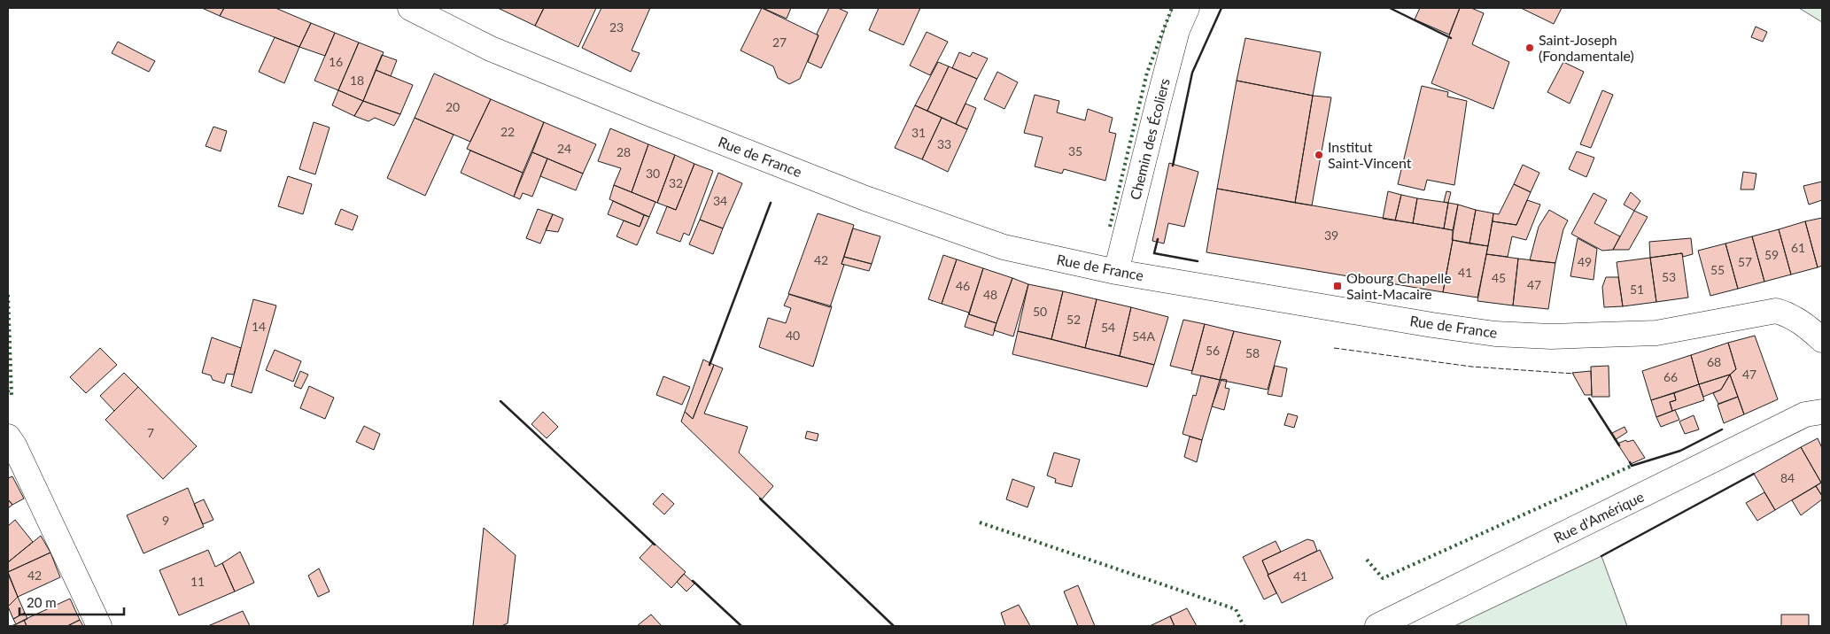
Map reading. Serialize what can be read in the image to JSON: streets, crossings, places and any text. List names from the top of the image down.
{
  "streets": {
    "street": ["Chemin des Écoliers", "Rue de France", "Rue d'Amérique"]
  },
  "crossings": [
    ["Chemin des Écoliers", "Rue de France"]
  ],
  "places": {
    "other": ["Saint-Joseph (Fondamentale)", "Institut Saint-Vincent"],
    "transit": ["Obourg Chapelle Saint-Macaire"]
  },
  "house_numbers": [
    "23",
    "27",
    "16",
    "18",
    "20",
    "22",
    "31",
    "33",
    "24",
    "35",
    "28",
    "30",
    "32",
    "34",
    "39",
    "61",
    "59",
    "42",
    "49",
    "57",
    "55",
    "41",
    "53",
    "45",
    "47",
    "46",
    "51",
    "48",
    "50",
    "52",
    "14",
    "54",
    "40",
    "54A",
    "56",
    "58",
    "68",
    "47",
    "66",
    "7",
    "84",
    "9",
    "42",
    "41",
    "11"
  ],
  "scale_bar": "20 m"
}
